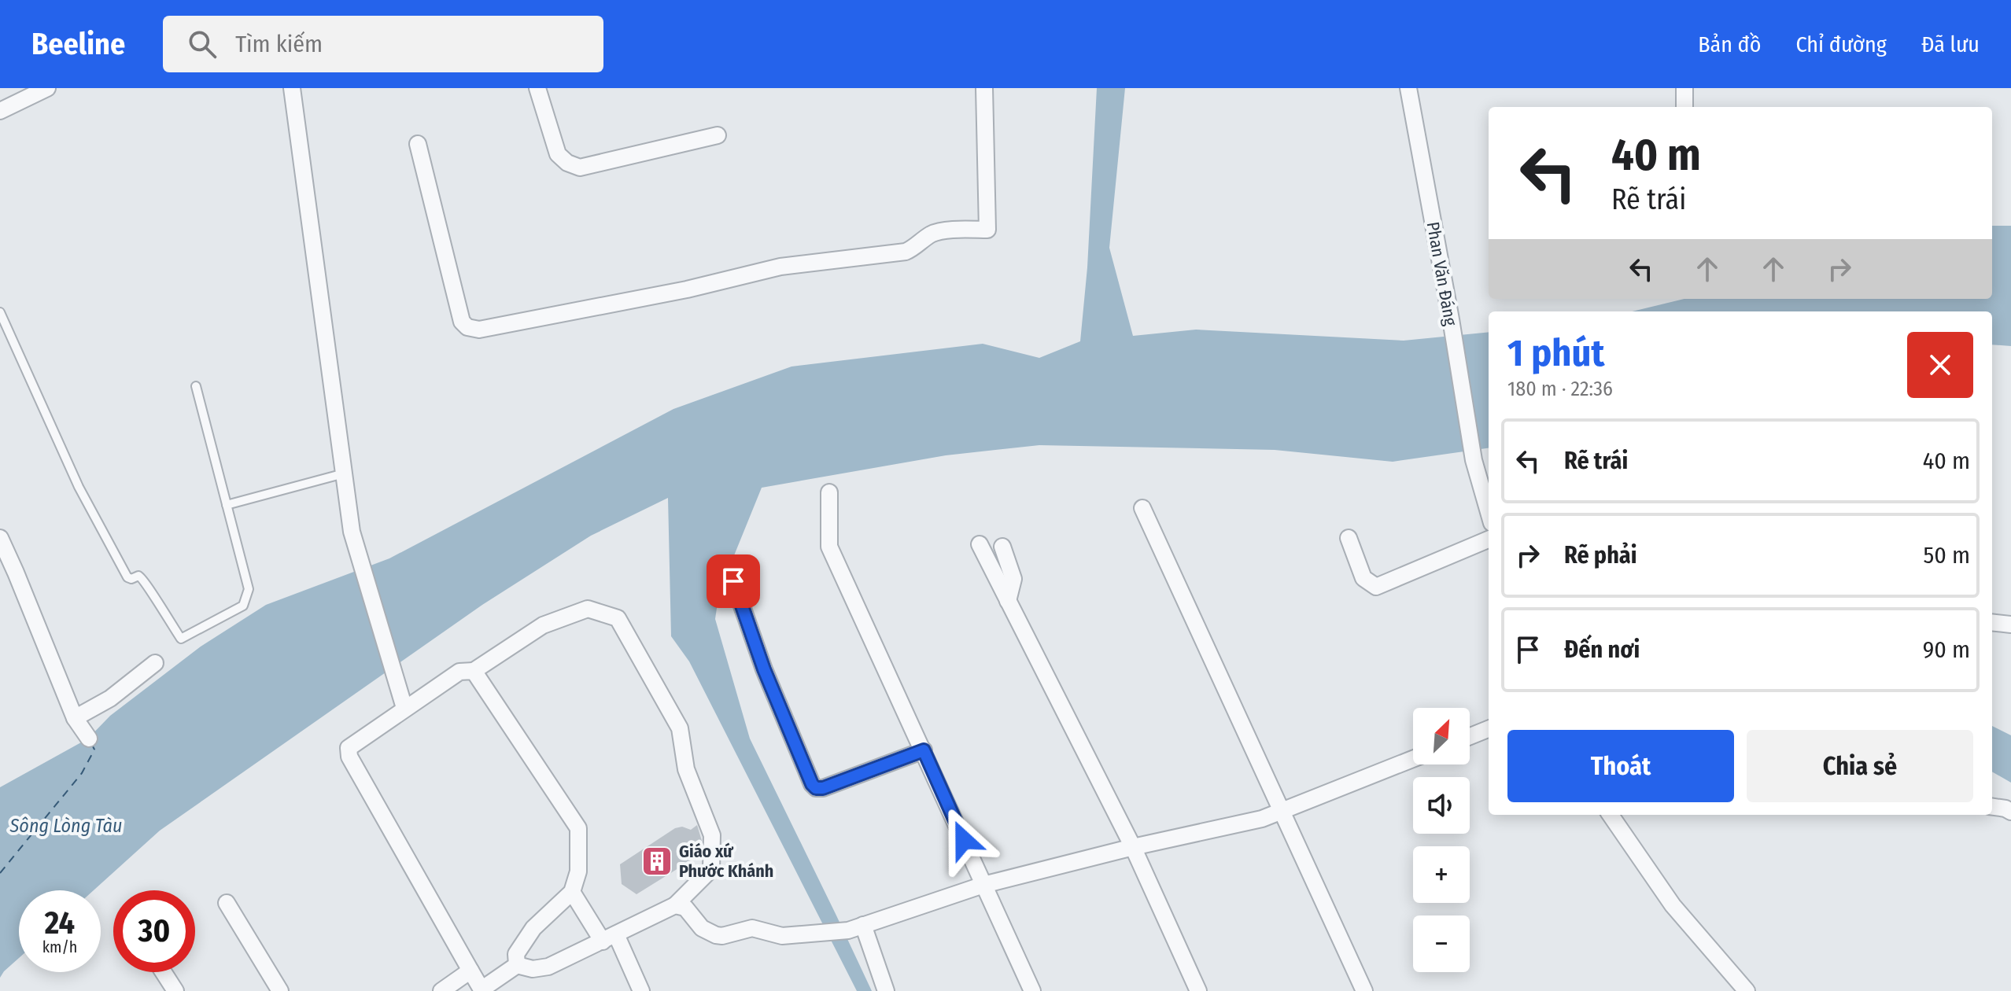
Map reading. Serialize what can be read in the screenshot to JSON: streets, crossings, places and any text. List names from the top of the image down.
{
  "streets": {
    "street": ["Phan Văn Đáng"]
  },
  "water": ["Sông Lòng Tàu"],
  "places": {
    "building": ["Giáo xứ Phước Khánh"]
  },
  "north": "top right",
  "page": {
    "header": "Beeline",
    "search": "Tìm kiếm",
    "nav": ["Bản đồ", "Chỉ đường", "Đã lưu"],
    "turn": ["40 m", "Rẽ trái"],
    "heading": ["1 phút", "180 m · 22:36"],
    "list": [
      {
        "name": "Rẽ trái",
        "value": "40 m"
      },
      {
        "name": "Rẽ phải",
        "value": "50 m"
      },
      {
        "name": "Đến nơi",
        "value": "90 m"
      }
    ],
    "map_buttons": ["+", "−"],
    "buttons": ["Thoát", "Chia sẻ"],
    "speed": "24 km/h",
    "limit": "30"
  }
}
